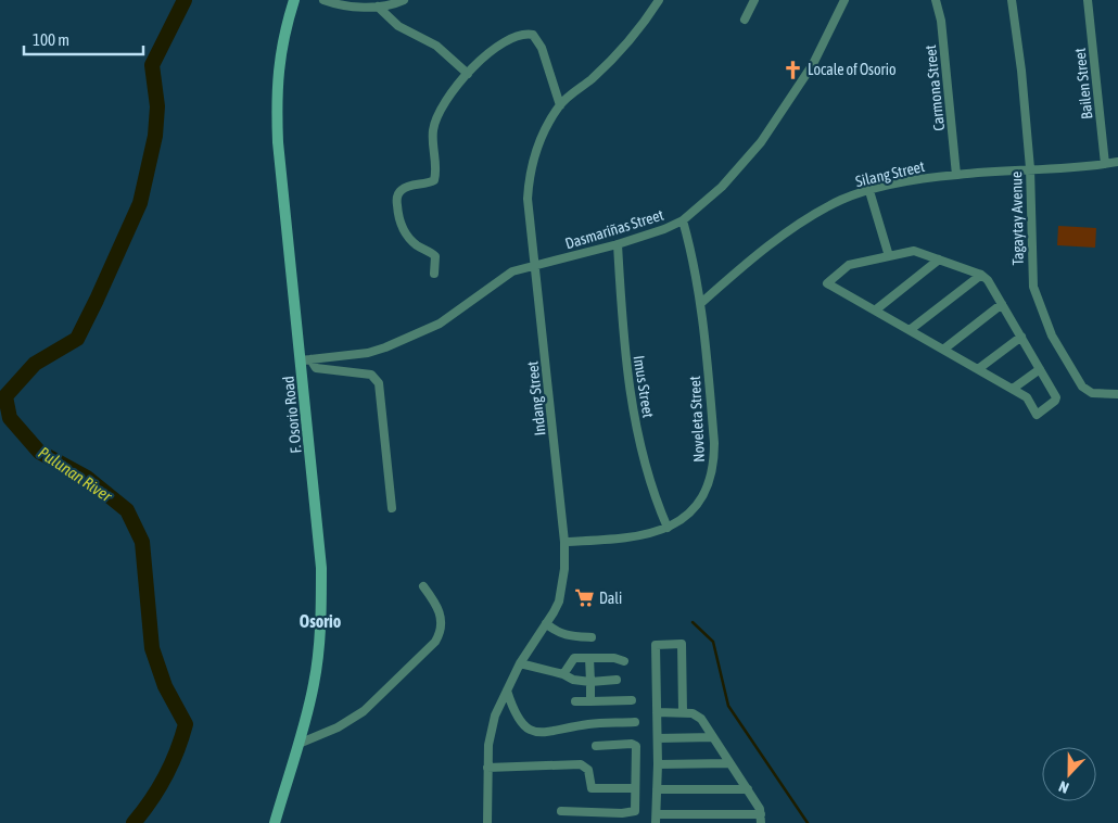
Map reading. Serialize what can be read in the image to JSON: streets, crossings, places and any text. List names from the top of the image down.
{
  "streets": {
    "street": [
      "Bailen Street",
      "Carmona Street",
      "Silang Street",
      "Tagaytay Avenue",
      "Dasmariñas Street",
      "Imus Street",
      "Indang Street",
      "F. Osorio Road",
      "Noveleta Street"
    ]
  },
  "crossings": [
    ["Bailen Street", "Silang Street"],
    ["Carmona Street", "Silang Street"],
    ["Silang Street", "Tagaytay Avenue"],
    ["Silang Street", "Noveleta Street"],
    ["Dasmariñas Street", "Imus Street"],
    ["Dasmariñas Street", "Indang Street"],
    ["Dasmariñas Street", "F. Osorio Road"],
    ["Dasmariñas Street", "Noveleta Street"],
    ["Imus Street", "Noveleta Street"],
    ["Indang Street", "Noveleta Street"]
  ],
  "districts": ["Osorio"],
  "water": ["Pulunan River"],
  "places": {
    "church": ["Locale of Osorio"],
    "supermarket": ["Dali"]
  },
  "scale_bar": "100 m",
  "north": "bottom"
}
